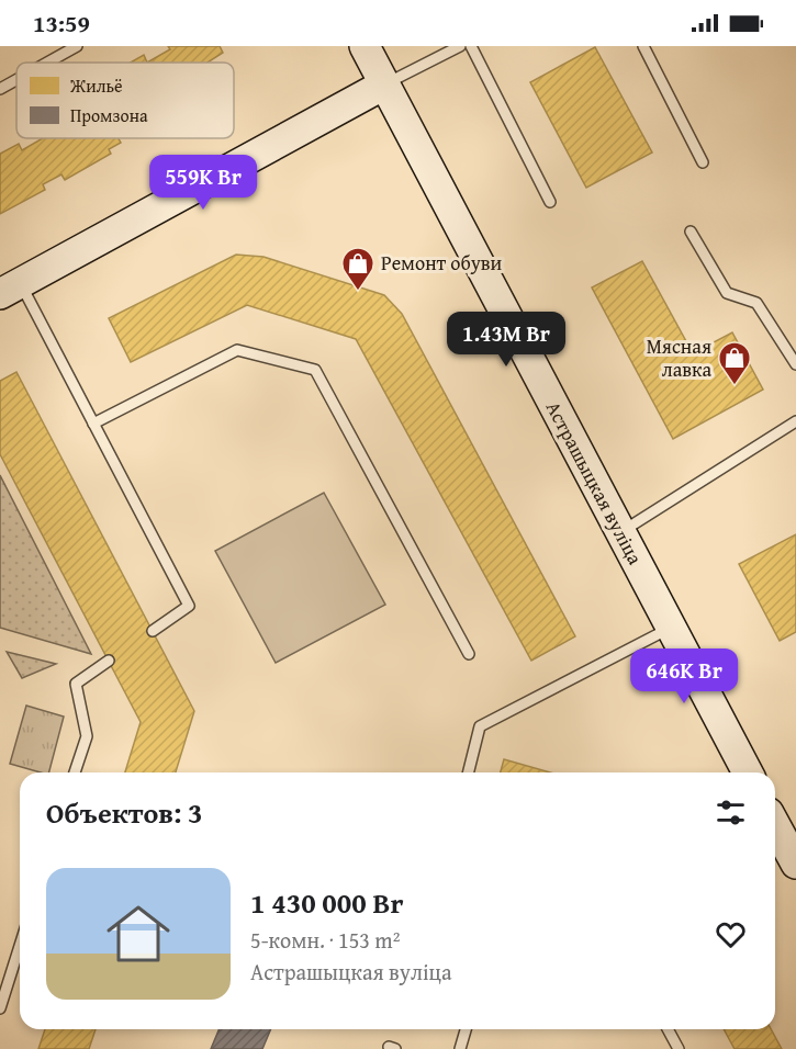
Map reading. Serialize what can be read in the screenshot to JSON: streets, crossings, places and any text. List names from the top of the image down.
{
  "streets": {
    "main road": ["Астрашыцкая вуліца"]
  },
  "places": {
    "shop": ["Ремонт обуви", "Мясная лавка"]
  },
  "legend": ["Жильё", "Промзона"],
  "page": {
    "status": "13:59",
    "price": ["559K Br", "1.43M Br", "646K Br"],
    "heading": "Объектов: 3",
    "list": [
      {
        "name": "1 430 000 Br",
        "note": "5-комн. · 153 m² · Астрашыцкая вуліца"
      }
    ]
  }
}
